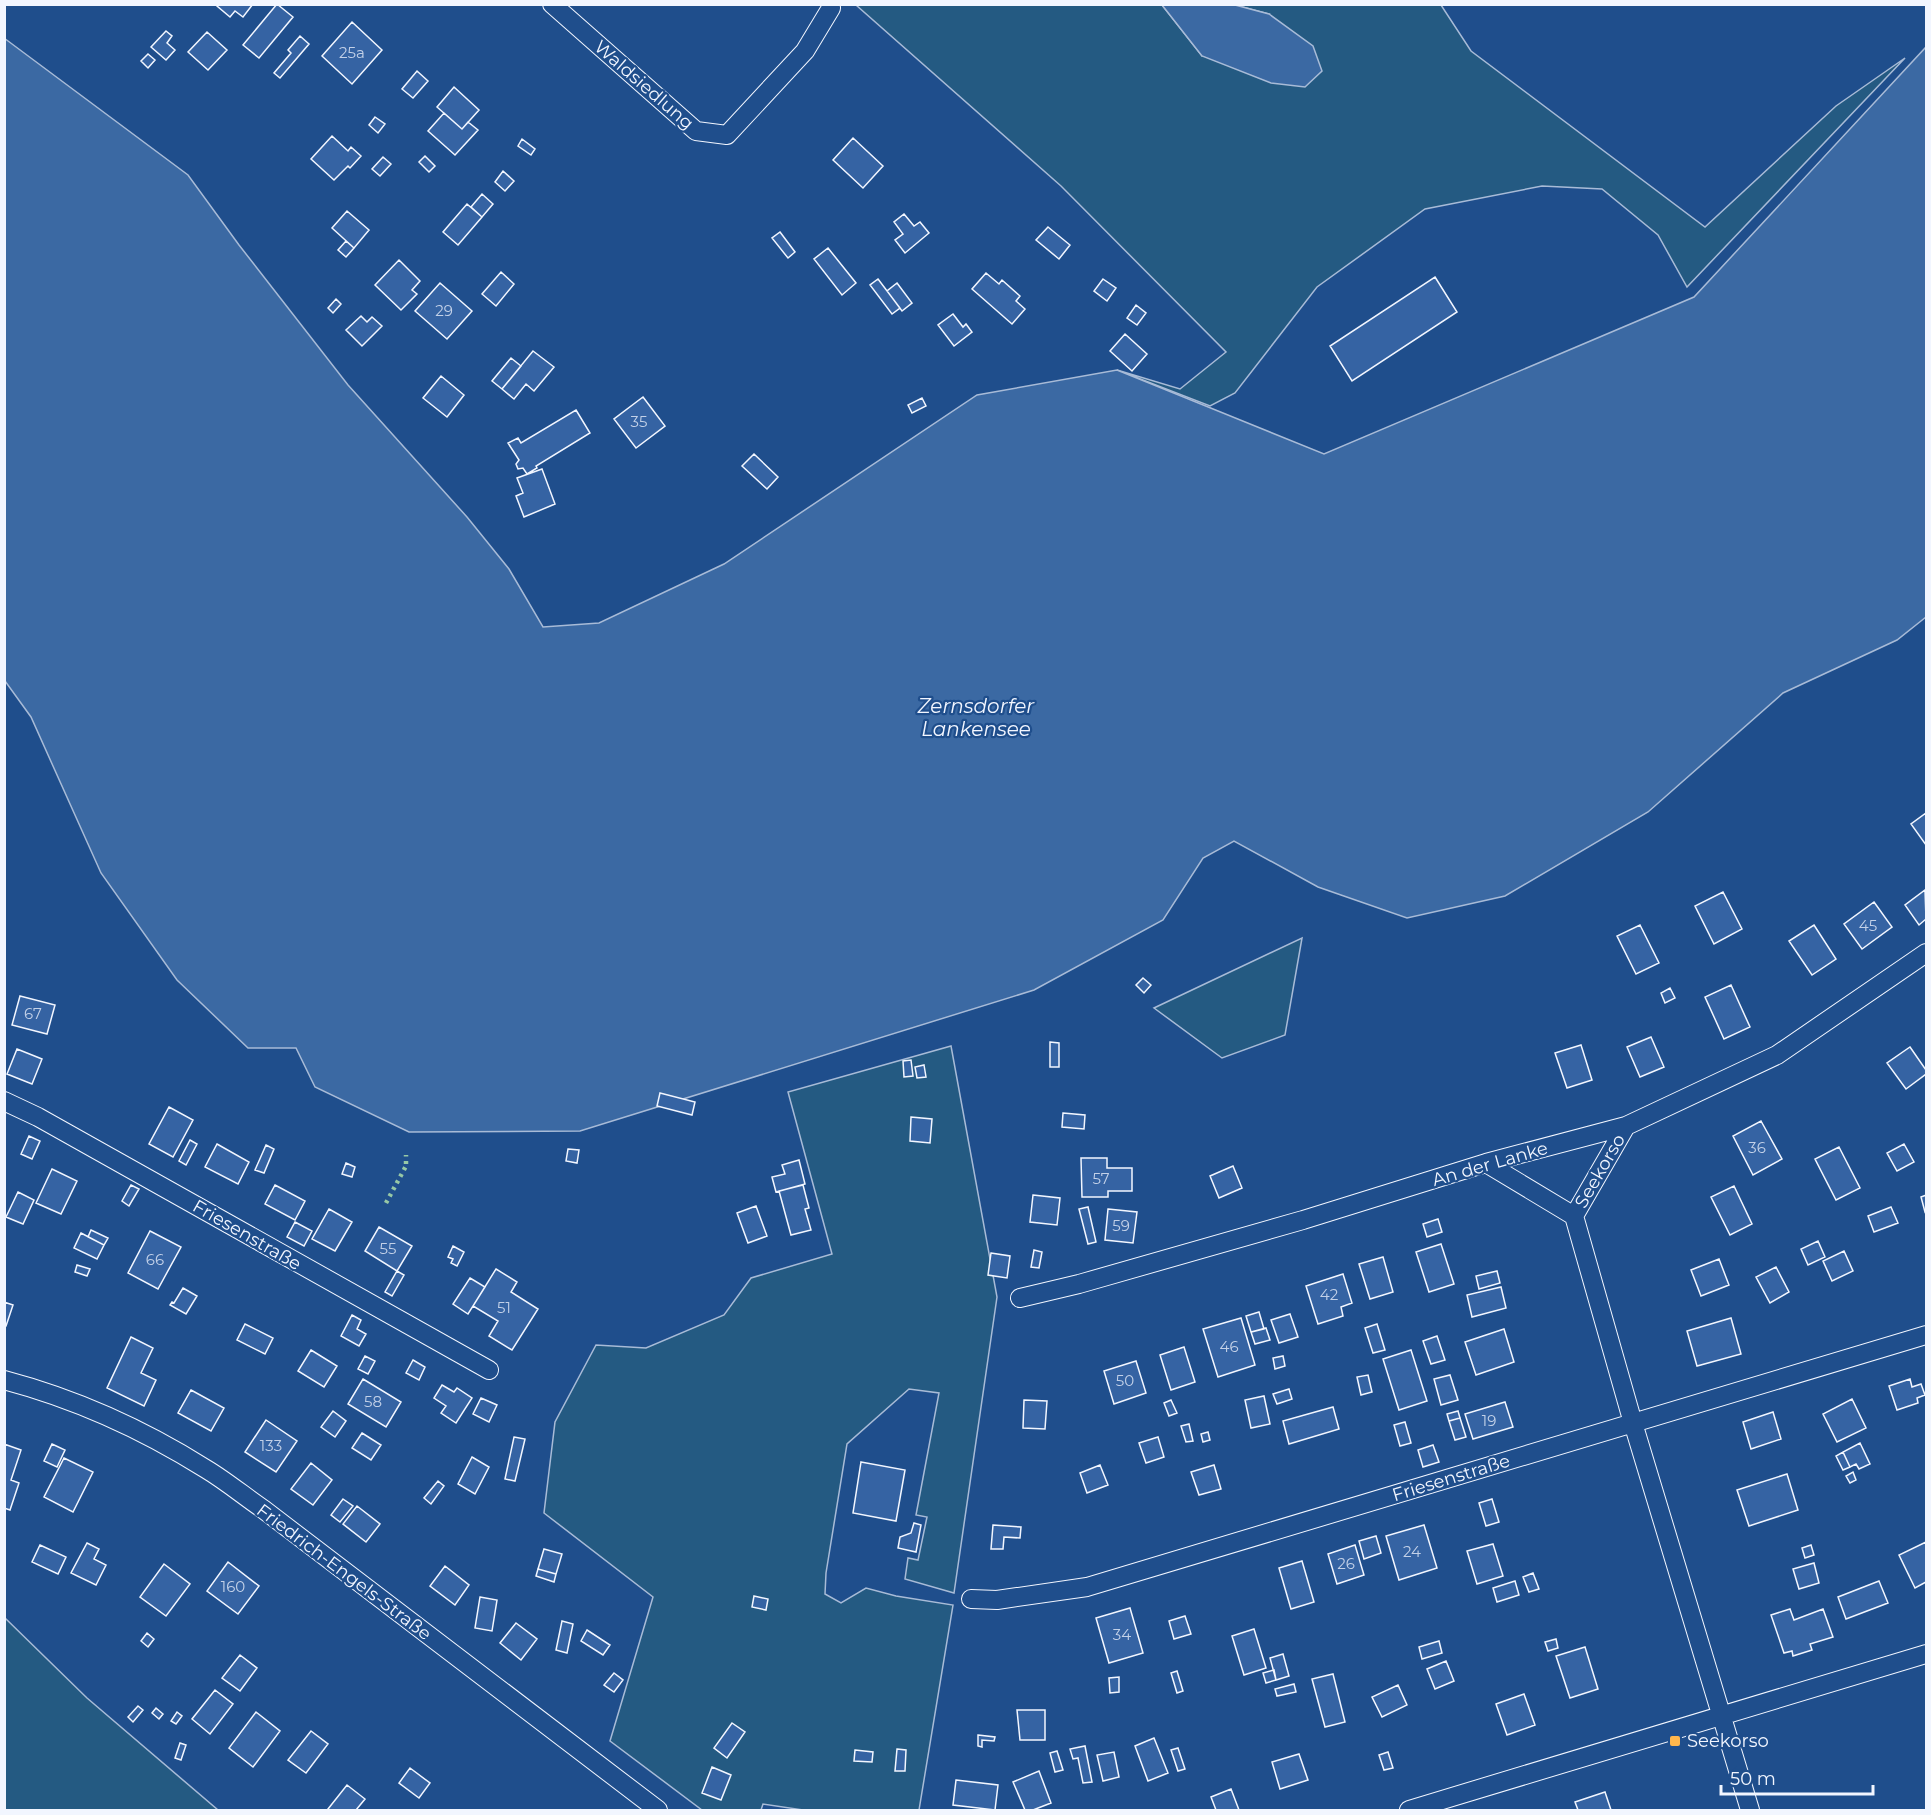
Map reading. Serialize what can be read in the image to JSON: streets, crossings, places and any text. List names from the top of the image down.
{
  "streets": {
    "street": [
      "Waldsiedlung",
      "An der Lanke",
      "Seekorso",
      "Friesenstraße",
      "Friedrich-Engels-Straße"
    ]
  },
  "crossings": [
    ["An der Lanke", "Seekorso"],
    ["Seekorso", "Friesenstraße"]
  ],
  "water": ["Zernsdorfer Lankensee"],
  "places": {
    "transit": ["Seekorso"]
  },
  "house_numbers": [
    "25a",
    "29",
    "35",
    "45",
    "67",
    "36",
    "57",
    "59",
    "55",
    "66",
    "42",
    "51",
    "46",
    "50",
    "58",
    "19",
    "133",
    "24",
    "26",
    "160",
    "34"
  ],
  "scale_bar": "50 m"
}
